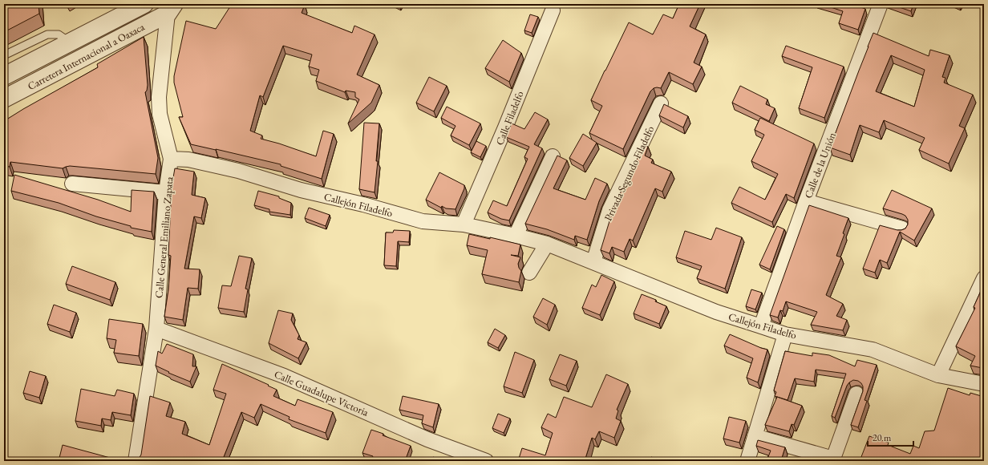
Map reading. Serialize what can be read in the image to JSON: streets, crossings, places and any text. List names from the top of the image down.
{
  "streets": {
    "street": [
      "Carretera Internacional a Oaxaca",
      "Calle Filadelfo",
      "Calle de la Unión",
      "Privada Segundo Filadelfo",
      "Callejón Filadelfo",
      "Calle General Emiliano Zapata",
      "Calle Guadalupe Victoria"
    ]
  },
  "crossings": [
    ["Carretera Internacional a Oaxaca", "Calle General Emiliano Zapata"],
    ["Calle Filadelfo", "Callejón Filadelfo"],
    ["Calle de la Unión", "Callejón Filadelfo"],
    ["Privada Segundo Filadelfo", "Callejón Filadelfo"],
    ["Callejón Filadelfo", "Calle General Emiliano Zapata"],
    ["Calle General Emiliano Zapata", "Calle Guadalupe Victoria"]
  ],
  "scale_bar": "20 m"
}
